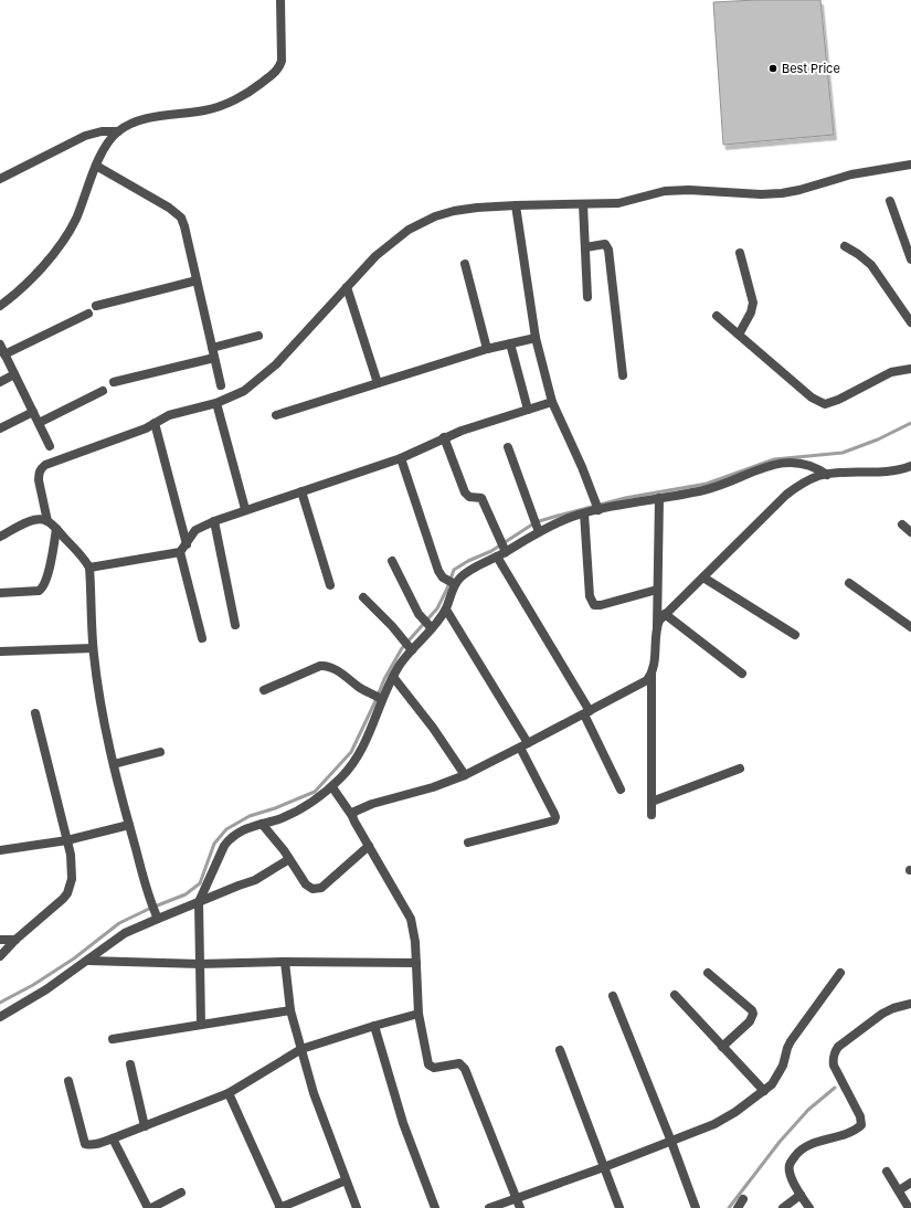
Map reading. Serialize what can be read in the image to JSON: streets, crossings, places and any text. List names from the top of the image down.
{
  "places": ["Best Price"]
}
